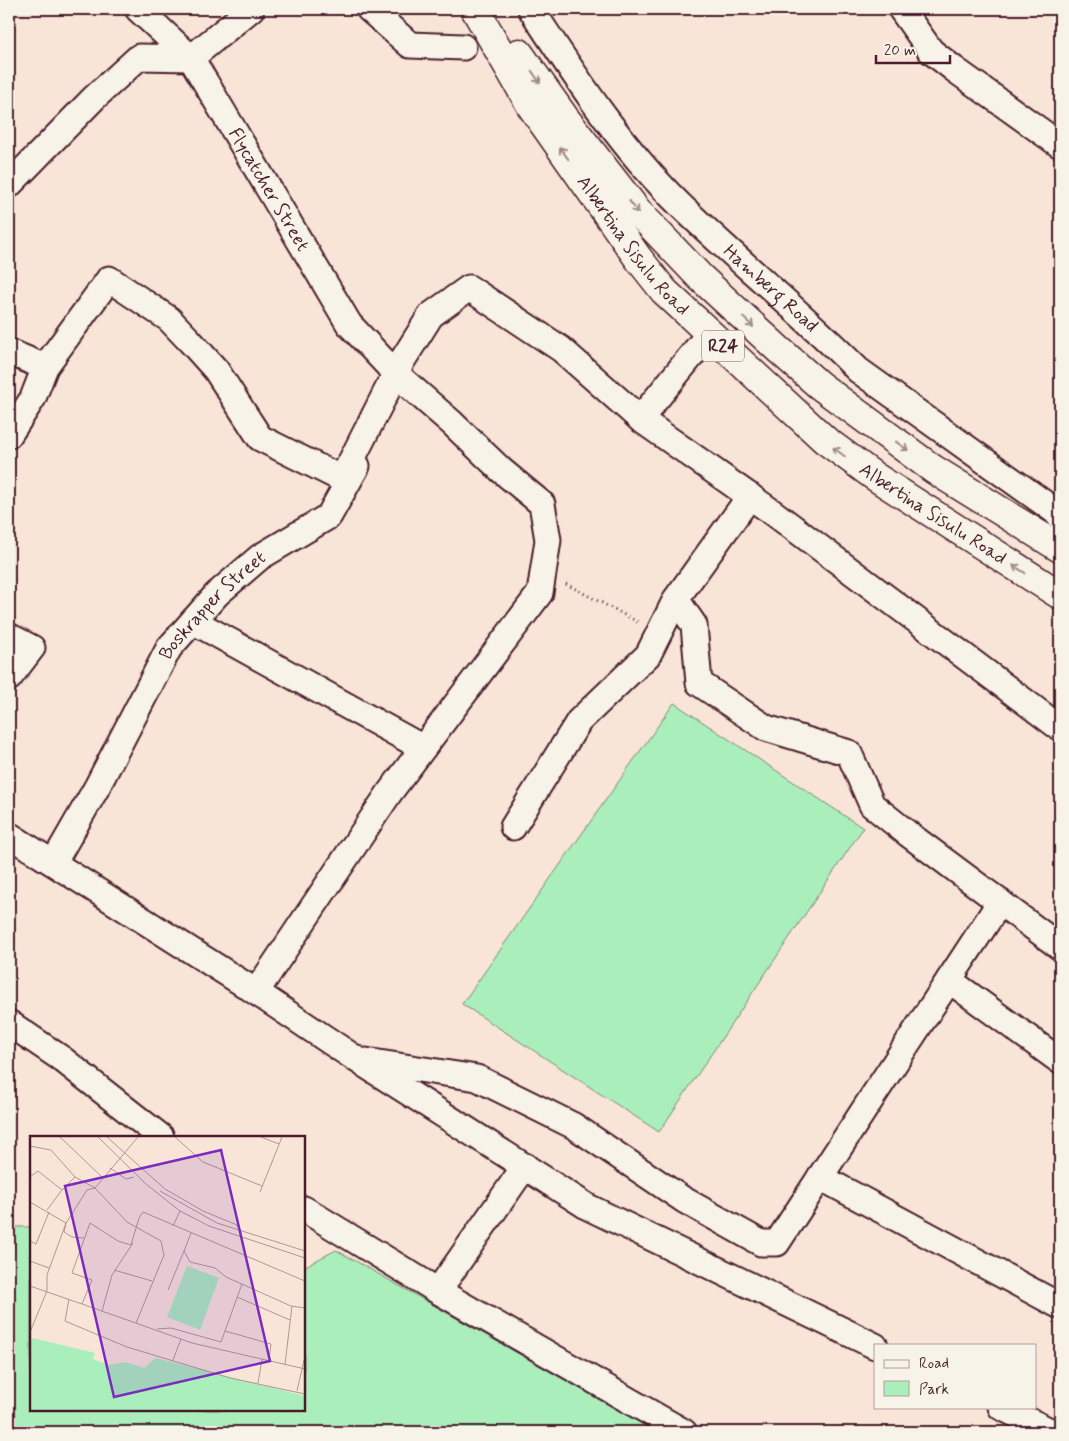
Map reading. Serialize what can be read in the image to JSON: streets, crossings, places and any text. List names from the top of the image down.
{
  "streets": {
    "main road": ["Albertina Sisulu Road", "R24"],
    "street": ["Flycatcher Street", "Hamberg Road", "Boskrapper Street"]
  },
  "crossings": [
    ["Flycatcher Street", "Boskrapper Street"]
  ],
  "legend": ["Road", "Park"],
  "scale_bar": "20 m"
}
